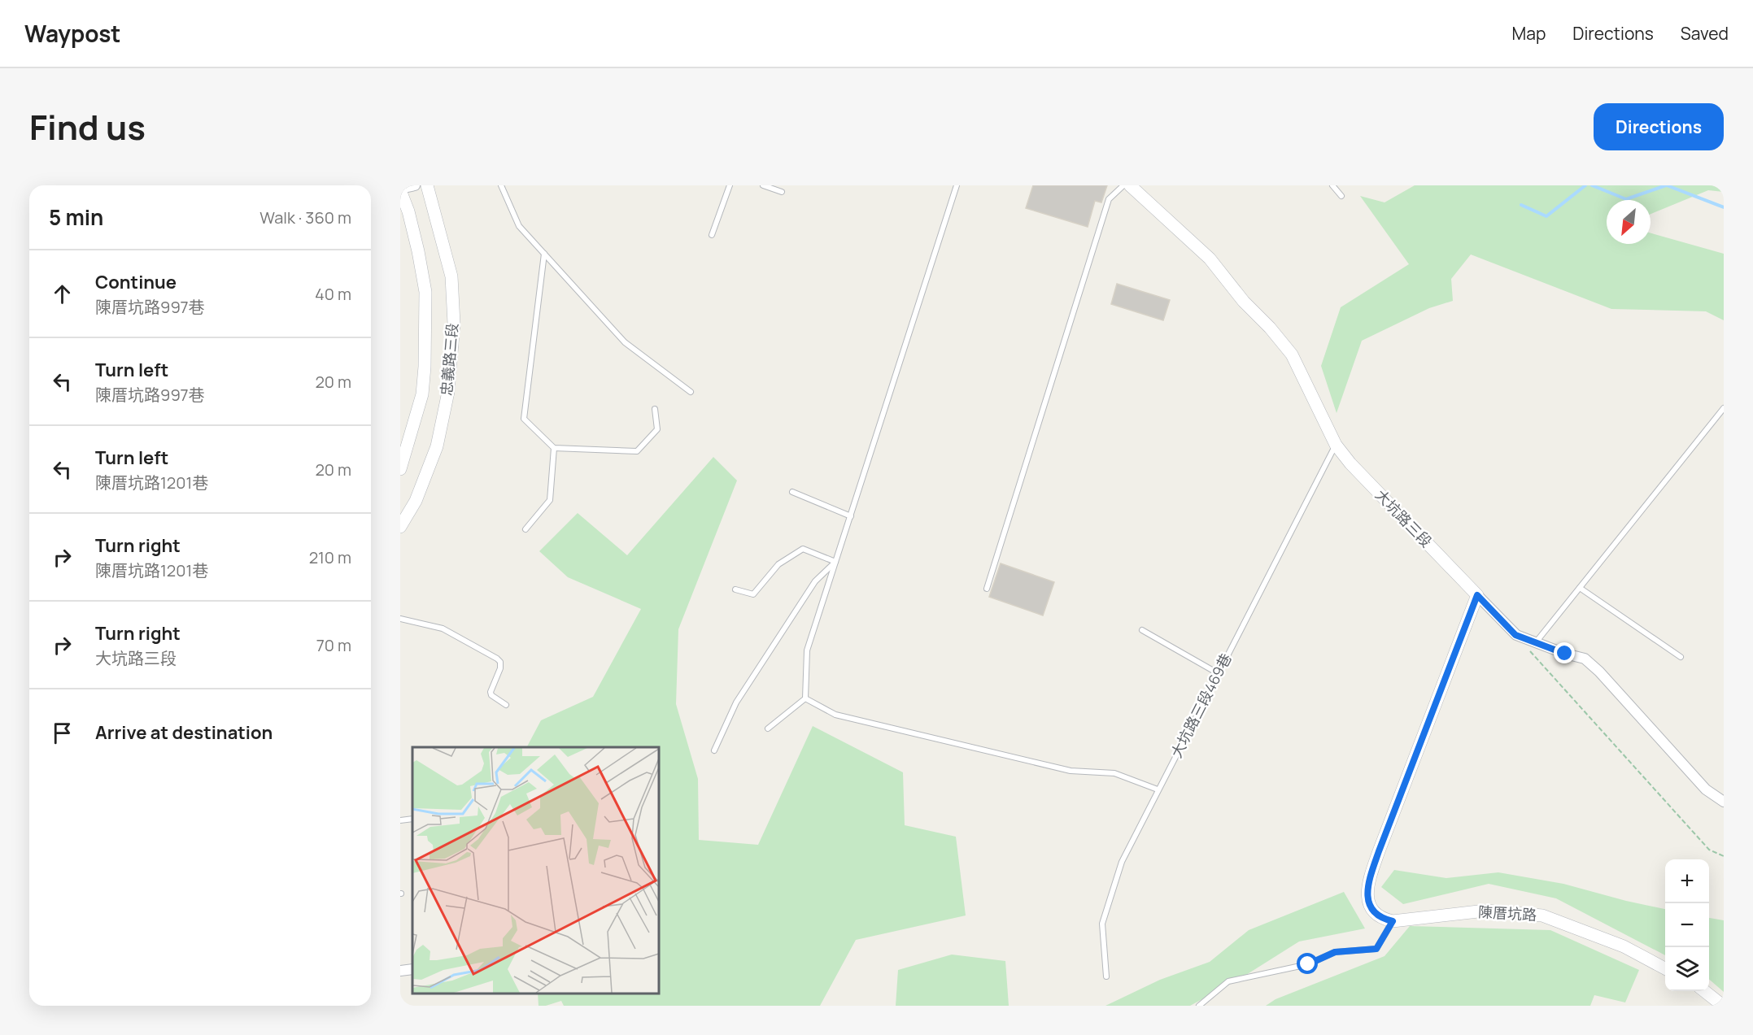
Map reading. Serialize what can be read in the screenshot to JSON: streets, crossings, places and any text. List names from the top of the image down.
{
  "streets": {
    "street": ["忠義路三段", "大坑路三段", "陳厝坑路"],
    "lane": ["大坑路三段469巷"]
  },
  "crossings": [
    ["大坑路三段", "大坑路三段469巷"]
  ],
  "north": "bottom left",
  "page": {
    "header": "Waypost",
    "nav": ["Map", "Directions", "Saved"],
    "title": "Find us",
    "buttons": "Directions",
    "heading": ["5 min", "Walk · 360 m"],
    "list": [
      ["Continue", "陳厝坑路997巷", "40 m"],
      ["Turn left", "陳厝坑路997巷", "20 m"],
      ["Turn left", "陳厝坑路1201巷", "20 m"],
      ["Turn right", "陳厝坑路1201巷", "210 m"],
      ["Turn right", "大坑路三段", "70 m"],
      "Arrive at destination"
    ],
    "map_buttons": ["+", "−"]
  }
}
